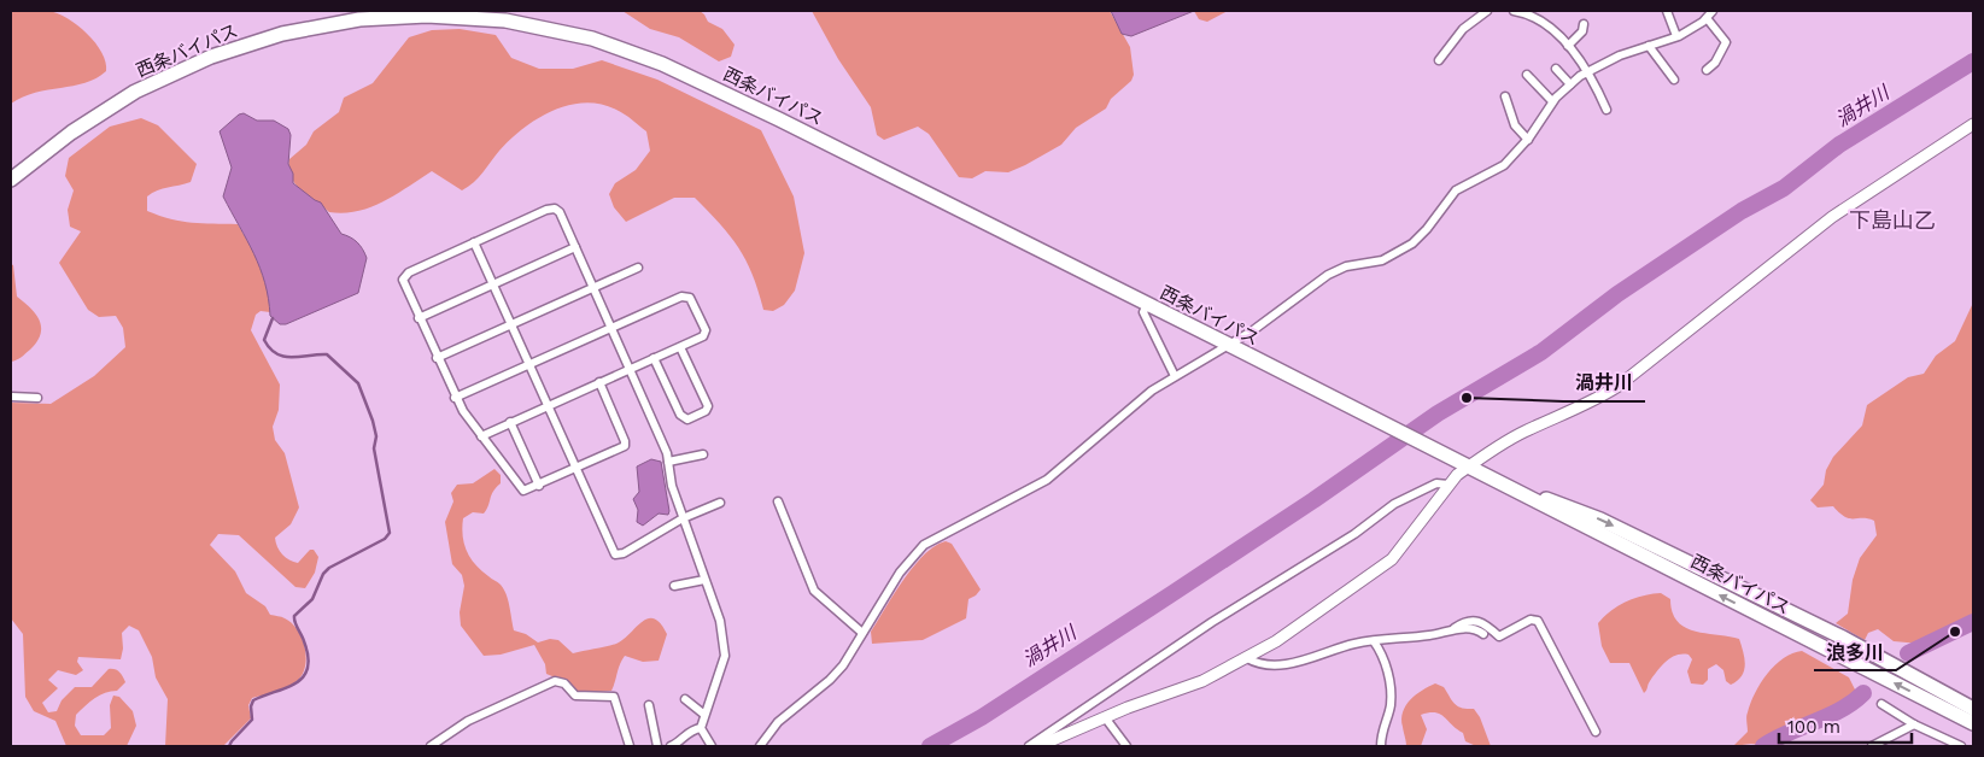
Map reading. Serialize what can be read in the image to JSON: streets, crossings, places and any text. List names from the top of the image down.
{
  "streets": {
    "highway": ["西条バイパス"]
  },
  "districts": ["下島山乙"],
  "water": ["渦井川"],
  "places": ["渦井川", "浪多川"],
  "scale_bar": "100 m"
}
